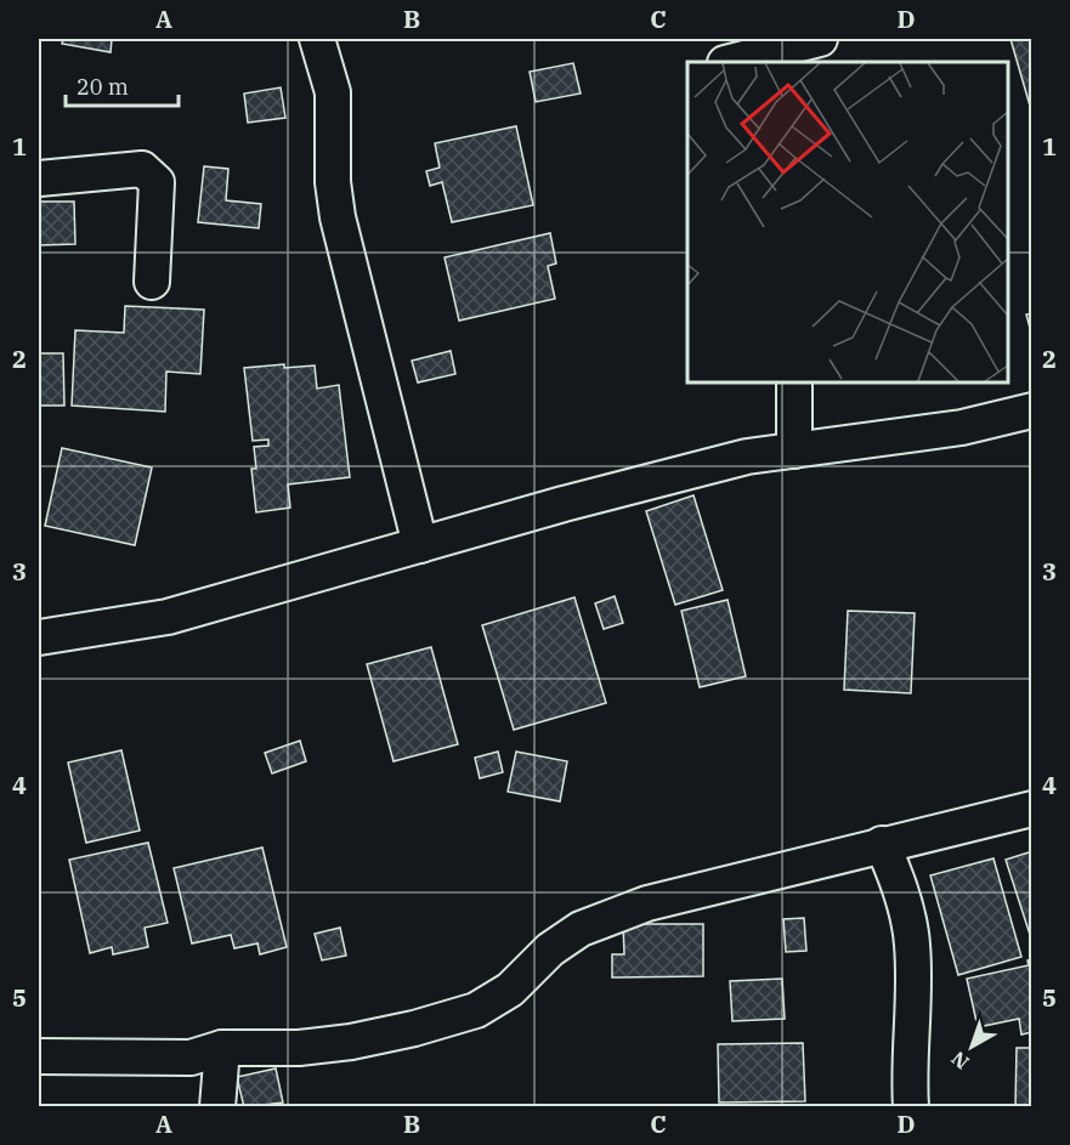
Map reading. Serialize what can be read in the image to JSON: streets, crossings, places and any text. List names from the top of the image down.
{
  "scale_bar": "20 m",
  "north": "bottom left",
  "grid": {
    "columns": [
      "A",
      "B",
      "C",
      "D"
    ],
    "rows": [
      "1",
      "2",
      "3",
      "4",
      "5"
    ]
  }
}
